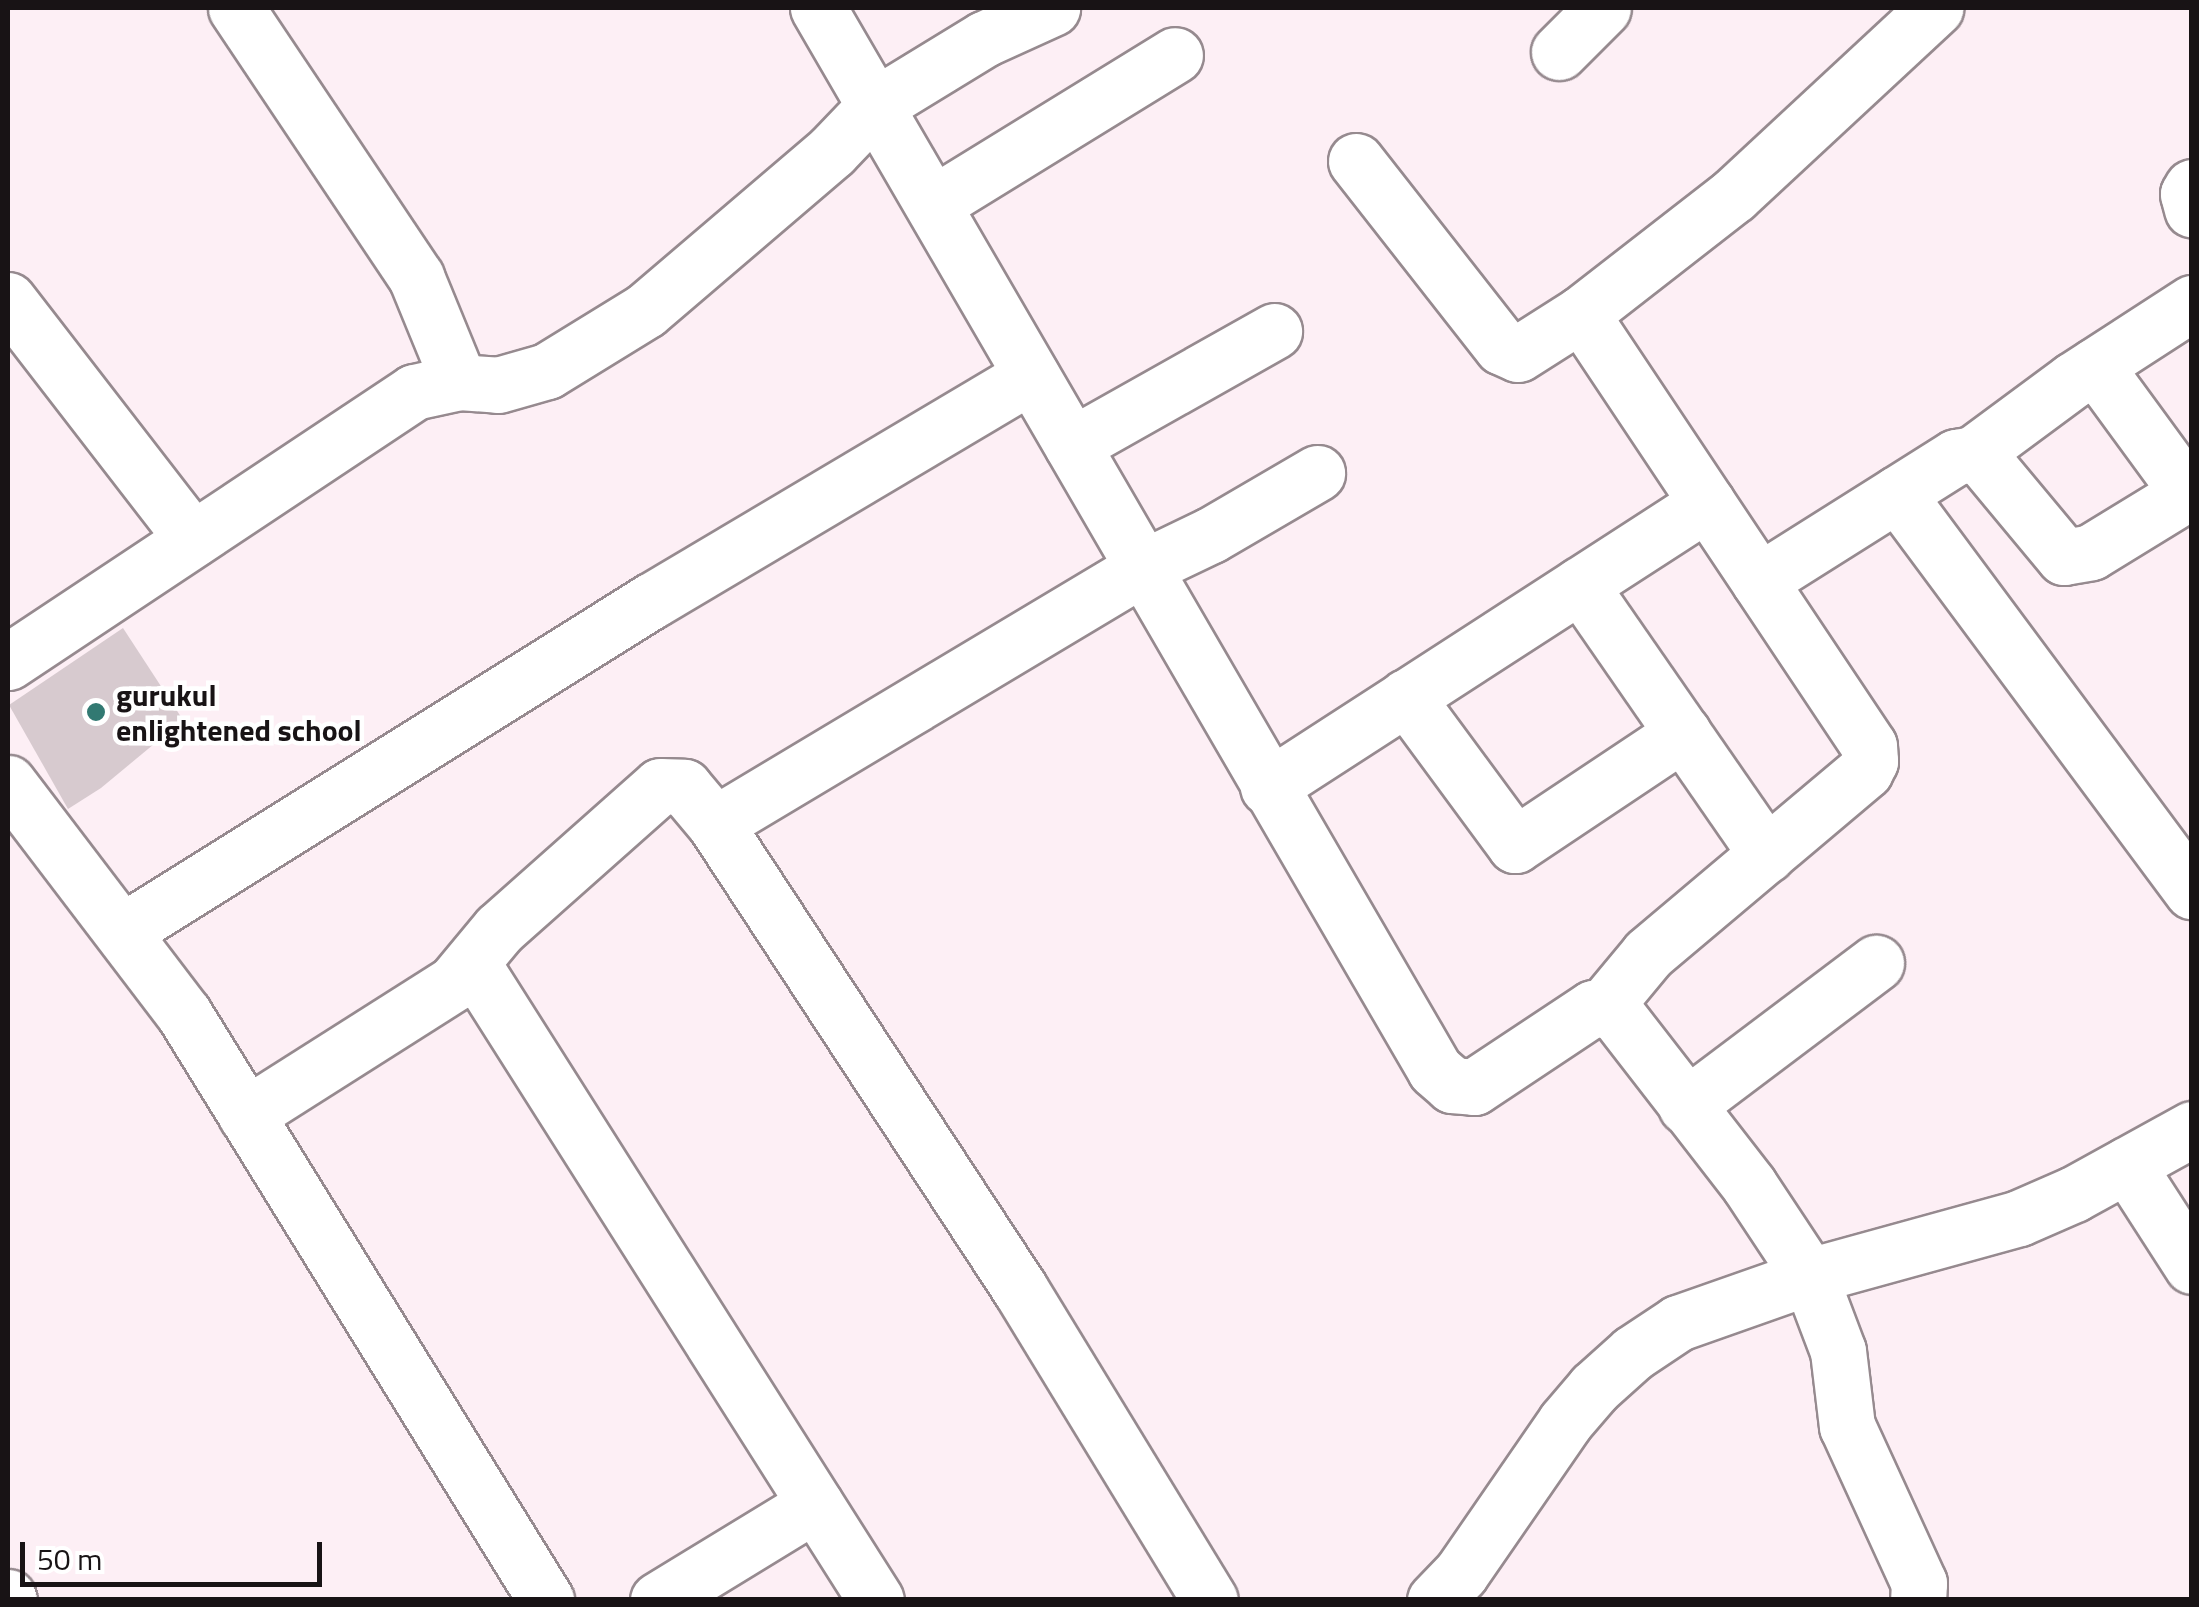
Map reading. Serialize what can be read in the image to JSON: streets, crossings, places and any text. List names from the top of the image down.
{
  "places": ["gurukul enlightened school"],
  "scale_bar": "50 m"
}
